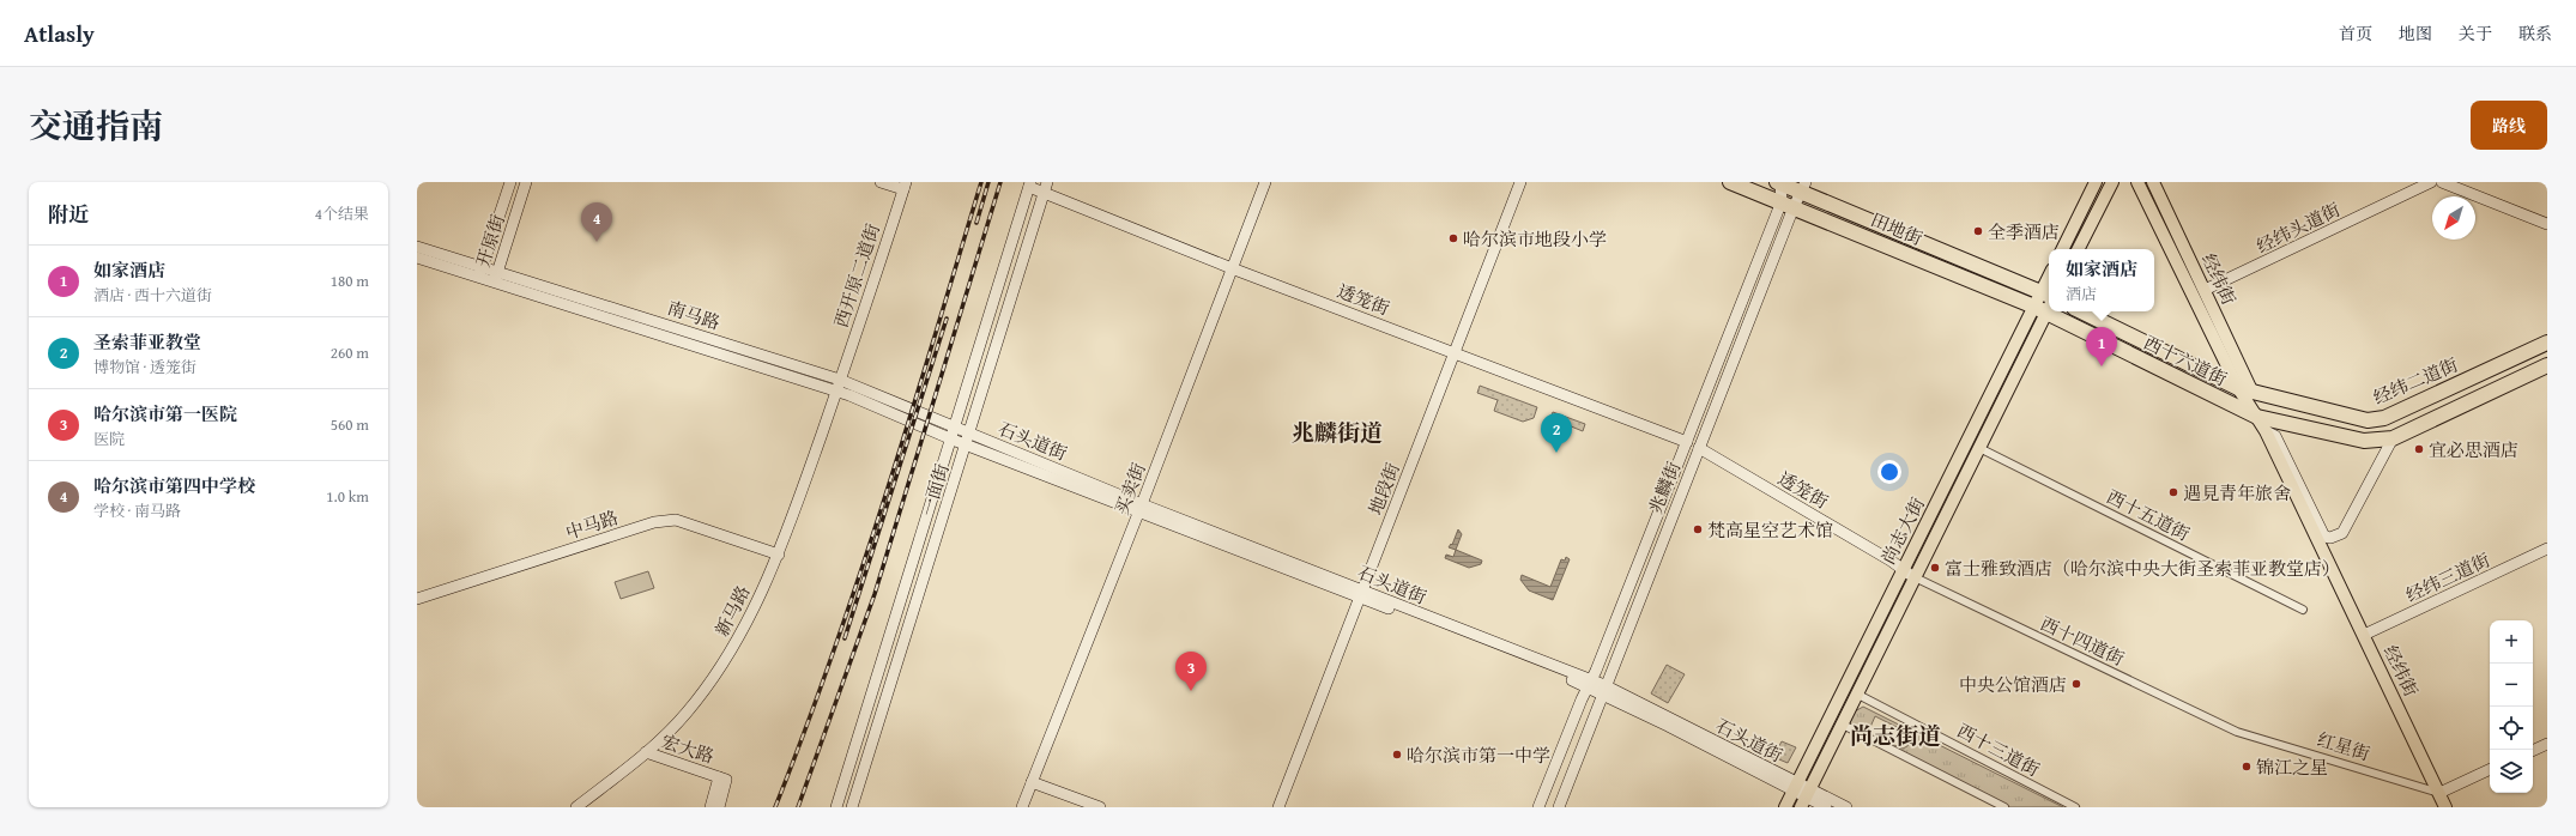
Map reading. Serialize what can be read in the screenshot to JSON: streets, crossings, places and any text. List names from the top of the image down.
{
  "streets": {
    "highway": ["田地街", "西十六道街", "经纬二道街"],
    "main road": [
      "经纬头道街",
      "开原街",
      "西开原二道街",
      "经纬街",
      "透笼街",
      "南马路",
      "石头道街",
      "兆麟街",
      "买卖街",
      "地段街",
      "一面街",
      "中马路",
      "尚志大街",
      "经纬三道街",
      "新马路",
      "宏大路"
    ],
    "street": [
      "西十五道街",
      "西十四道街",
      "红星街",
      "西十三道街"
    ]
  },
  "crossings": [
    ["经纬头道街", "经纬街"],
    ["田地街", "兆麟街"],
    ["田地街", "尚志大街"],
    ["开原街", "南马路"],
    ["西开原二道街", "南马路"],
    ["西开原二道街", "新马路"],
    ["经纬街", "西十六道街"],
    ["经纬街", "经纬二道街"],
    ["经纬街", "经纬三道街"],
    ["经纬街", "红星街"],
    ["透笼街", "兆麟街"],
    ["透笼街", "买卖街"],
    ["透笼街", "地段街"],
    ["透笼街", "一面街"],
    ["透笼街", "尚志大街"],
    ["透笼街", "西十四道街"],
    ["南马路", "石头道街"],
    ["南马路", "一面街"],
    ["南马路", "新马路"],
    ["西十六道街", "经纬二道街"],
    ["石头道街", "兆麟街"],
    ["石头道街", "买卖街"],
    ["石头道街", "地段街"],
    ["石头道街", "一面街"],
    ["石头道街", "尚志大街"],
    ["西十五道街", "尚志大街"],
    ["中马路", "新马路"],
    ["尚志大街", "西十四道街"],
    ["尚志大街", "西十三道街"],
    ["新马路", "宏大路"],
    ["西十四道街", "红星街"]
  ],
  "districts": ["兆麟街道", "尚志街道"],
  "places": [
    "全季酒店",
    "哈尔滨市地段小学",
    "宜必思酒店",
    "遇見青年旅舍",
    "梵高星空艺术馆",
    "富士雅致酒店（哈尔滨中央大街圣索菲亚教堂店）",
    "中央公馆酒店",
    "哈尔滨市第一中学",
    "锦江之星"
  ],
  "north": "bottom left",
  "page": {
    "header": "Atlasly",
    "nav": [
      "首页",
      "地图",
      "关于",
      "联系"
    ],
    "title": "交通指南",
    "buttons": "路线",
    "heading": ["附近", "4个结果"],
    "pins": [
      "4",
      "1",
      "2",
      "3"
    ],
    "list": [
      {
        "mark": "1",
        "name": "如家酒店",
        "note": "酒店 · 西十六道街",
        "value": "180 m"
      },
      {
        "mark": "2",
        "name": "圣索菲亚教堂",
        "note": "博物馆 · 透笼街",
        "value": "260 m"
      },
      {
        "mark": "3",
        "name": "哈尔滨市第一医院",
        "note": "医院",
        "value": "560 m"
      },
      {
        "mark": "4",
        "name": "哈尔滨市第四中学校",
        "note": "学校 · 南马路",
        "value": "1.0 km"
      }
    ],
    "popup": ["如家酒店", "酒店"],
    "map_buttons": ["+", "−"]
  }
}
